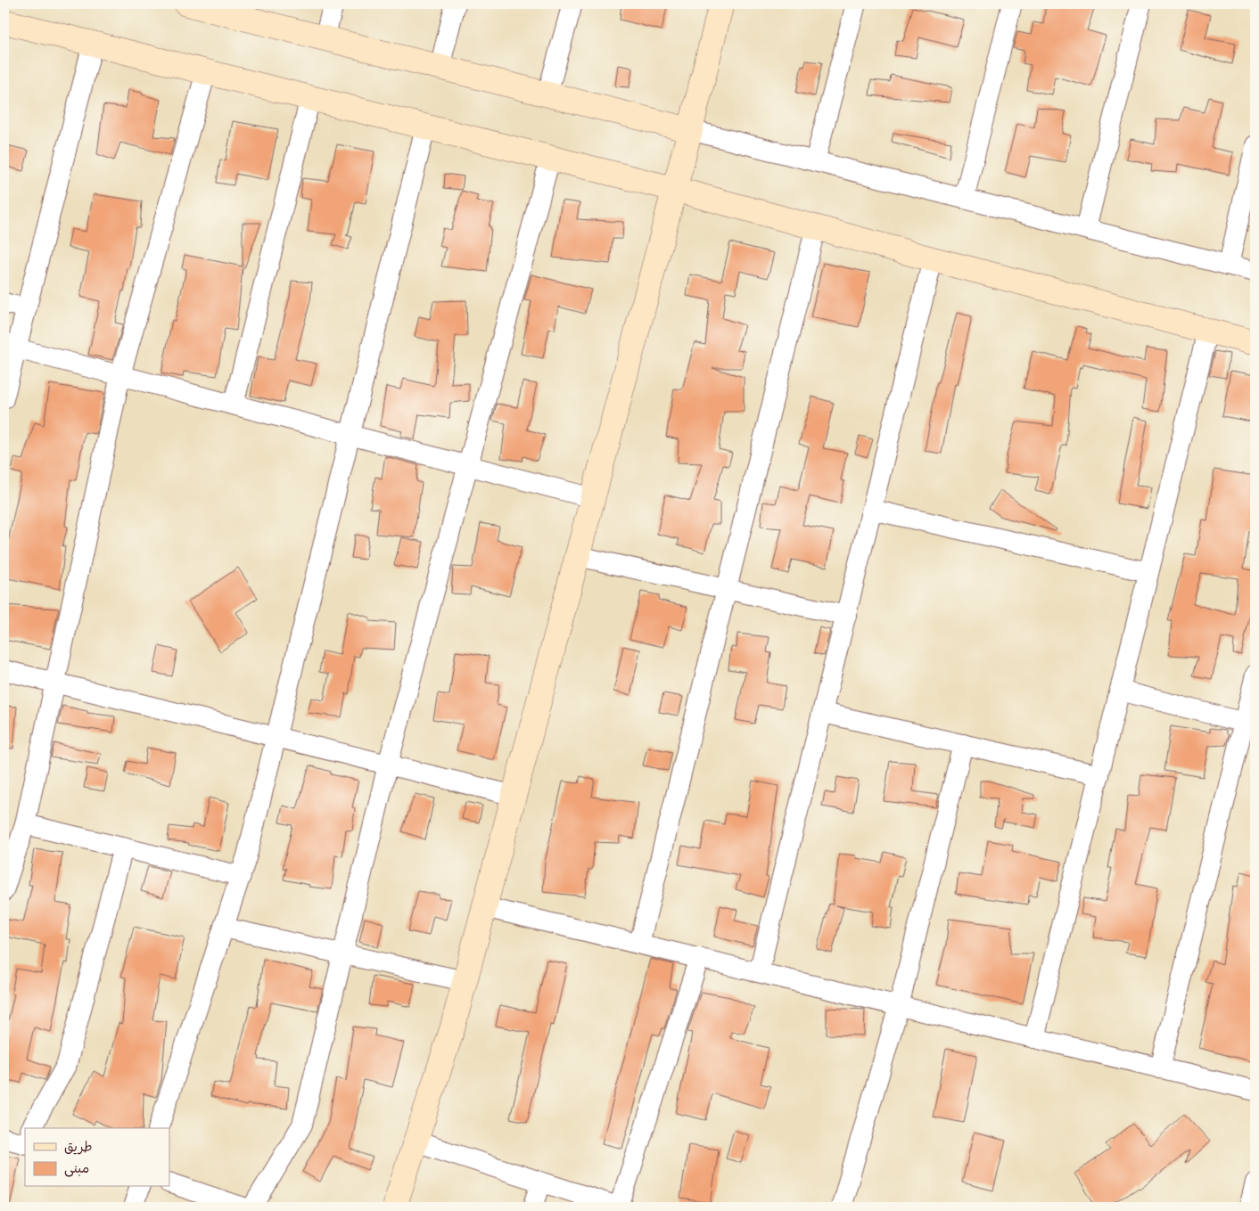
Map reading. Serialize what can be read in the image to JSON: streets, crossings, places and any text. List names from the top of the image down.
{
  "legend": ["طريق", "مبنى"]
}
